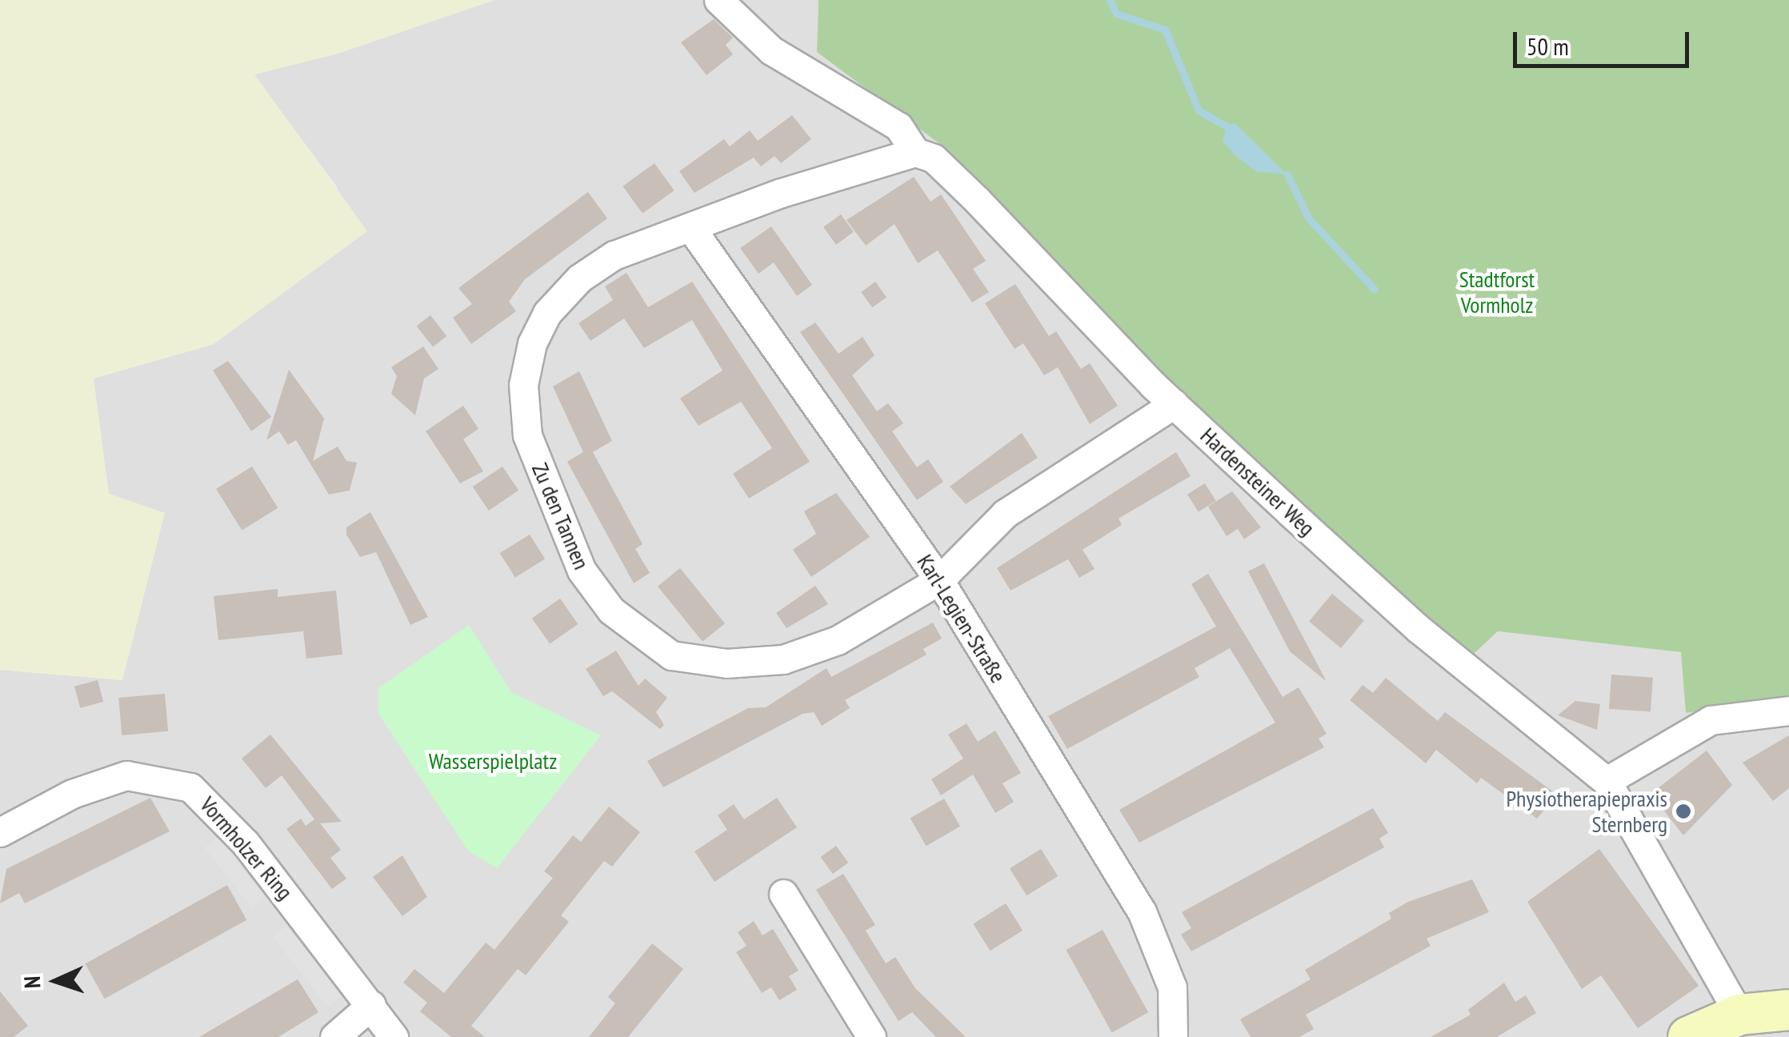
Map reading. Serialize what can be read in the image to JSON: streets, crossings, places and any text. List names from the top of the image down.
{
  "streets": {
    "street": [
      "Hardensteiner Weg",
      "Zu den Tannen",
      "Karl-Legien-Straße",
      "Vormholzer Ring"
    ]
  },
  "crossings": [
    ["Hardensteiner Weg", "Zu den Tannen"],
    ["Zu den Tannen", "Karl-Legien-Straße"]
  ],
  "parks": ["Stadtforst Vormholz", "Wasserspielplatz"],
  "places": ["Physiotherapiepraxis Sternberg"],
  "scale_bar": "50 m",
  "north": "left"
}
